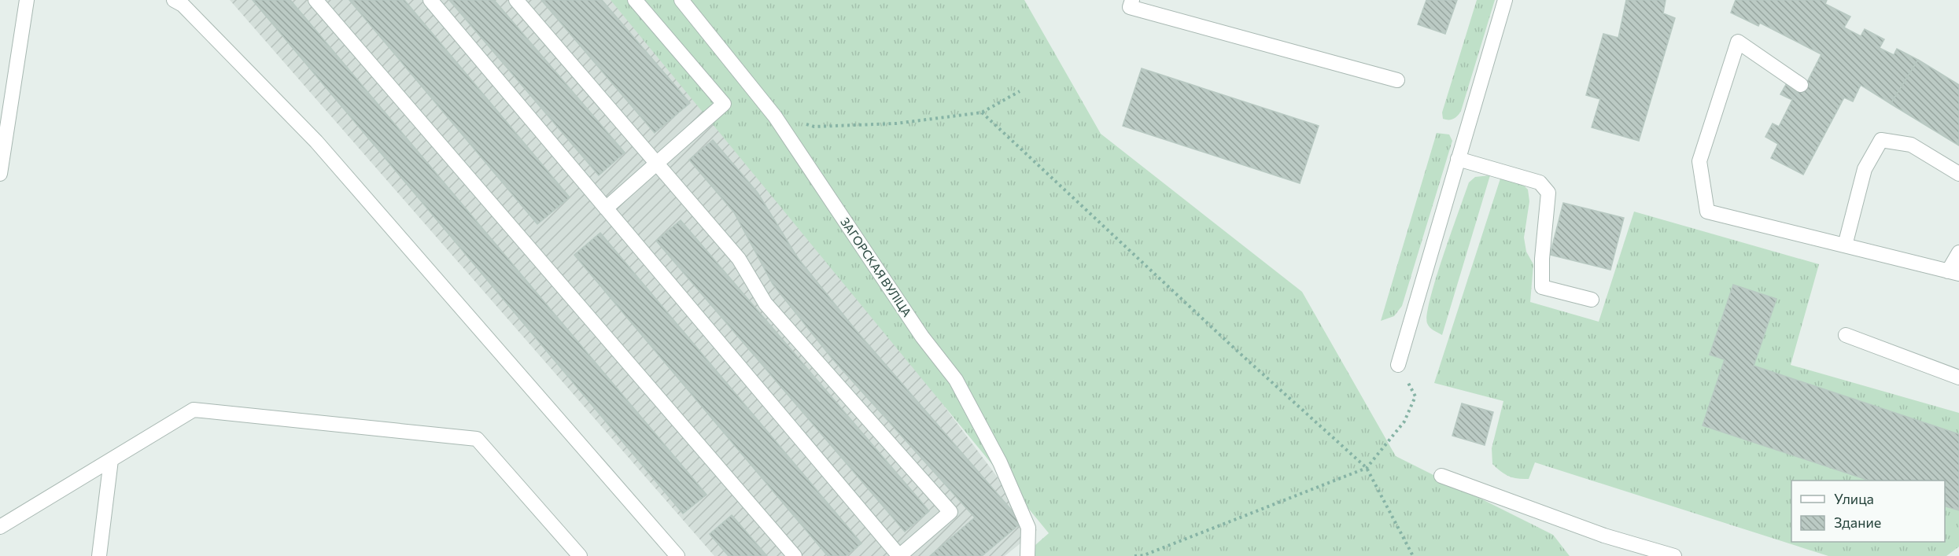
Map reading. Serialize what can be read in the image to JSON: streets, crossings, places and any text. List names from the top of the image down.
{
  "streets": {
    "street": ["ЗАГОРСКАЯ ВУЛІЦА"]
  },
  "legend": ["Улица", "Здание"]
}
